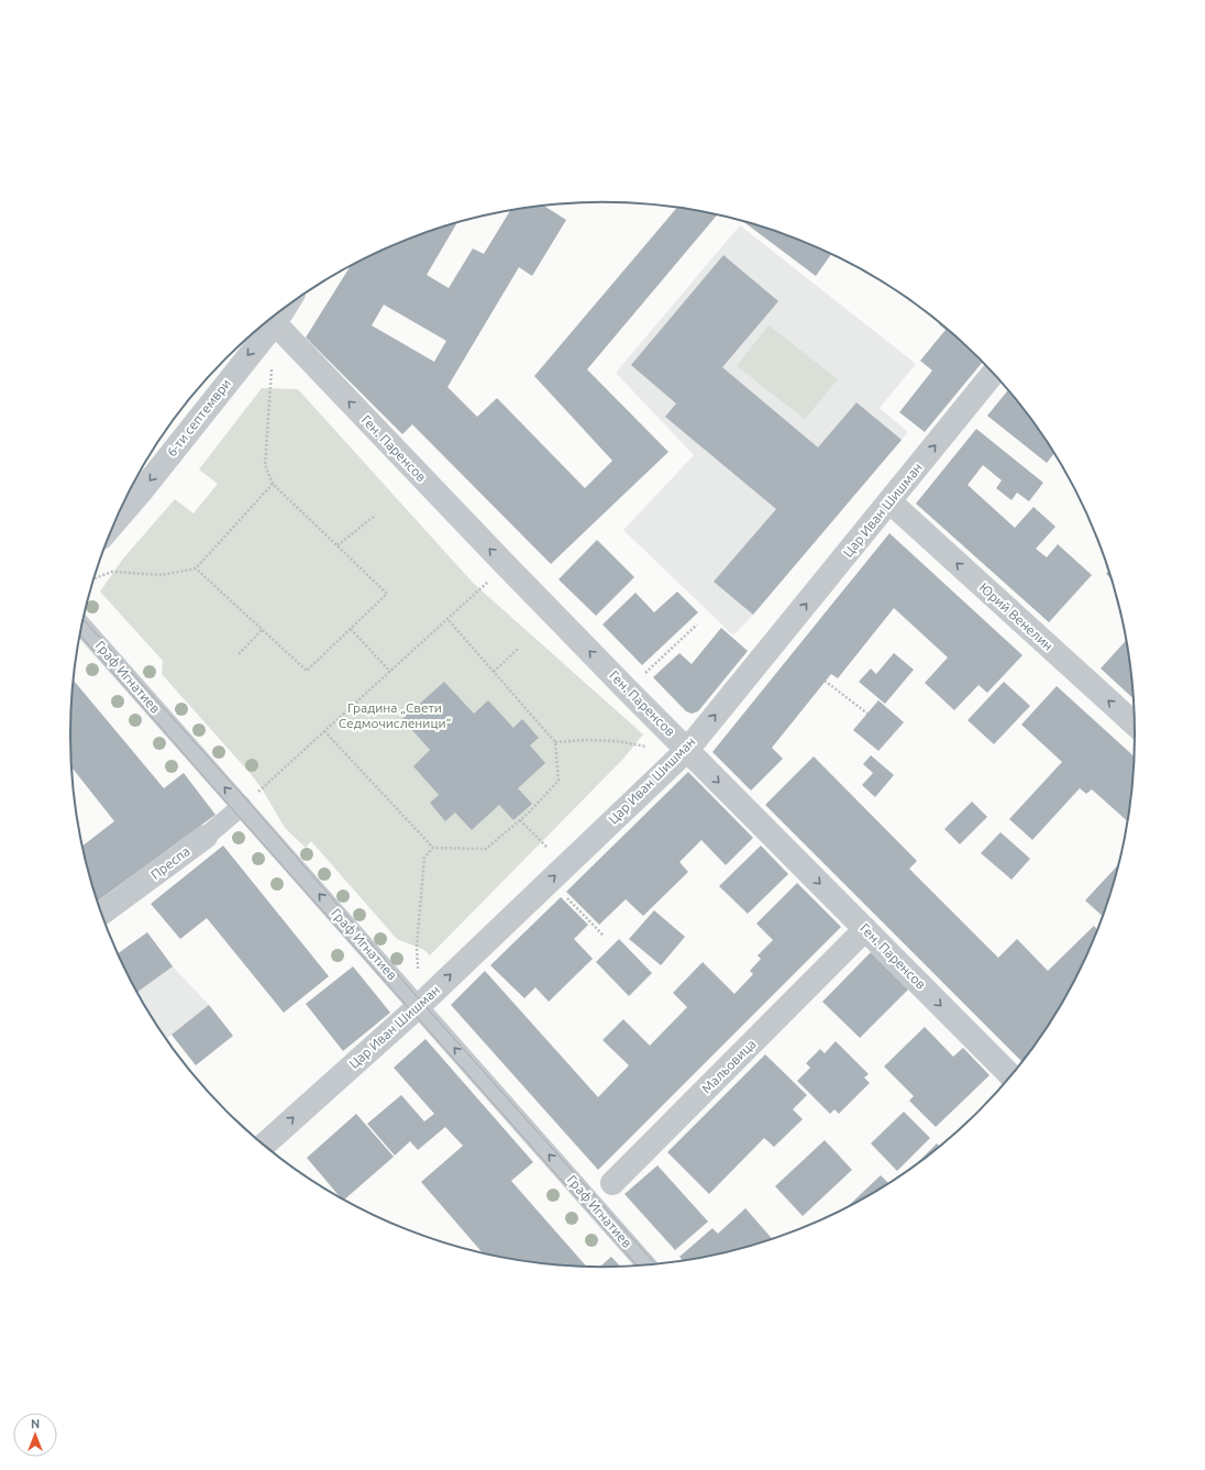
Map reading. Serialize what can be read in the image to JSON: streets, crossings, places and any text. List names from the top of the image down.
{
  "streets": {
    "street": [
      "6-ти септември",
      "Ген. Паренсов",
      "Цар Иван Шишман",
      "Юрий Венелин",
      "Граф Игнатиев",
      "Преспа",
      "Мальовица"
    ]
  },
  "crossings": [
    ["6-ти септември", "Ген. Паренсов"],
    ["Ген. Паренсов", "Цар Иван Шишман"],
    ["Ген. Паренсов", "Мальовица"],
    ["Цар Иван Шишман", "Юрий Венелин"],
    ["Цар Иван Шишман", "Граф Игнатиев"],
    ["Граф Игнатиев", "Преспа"],
    ["Граф Игнатиев", "Мальовица"]
  ],
  "one_way": [
    "6-ти септември",
    "Цар Иван Шишман",
    "Юрий Венелин",
    "Граф Игнатиев"
  ],
  "parks": ["Градина „Свети Седмочисленици“"],
  "north": "top"
}
